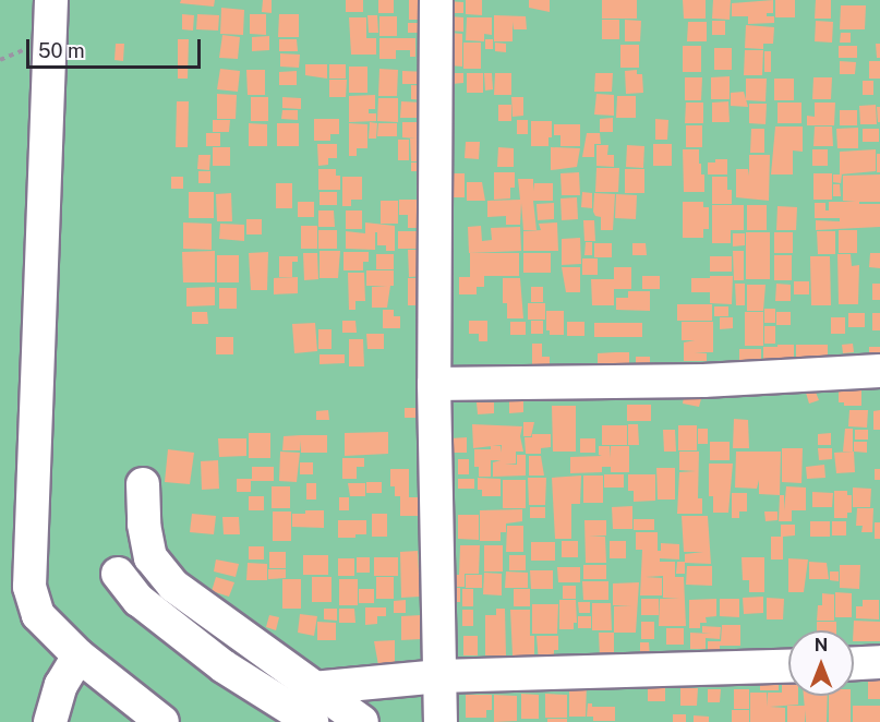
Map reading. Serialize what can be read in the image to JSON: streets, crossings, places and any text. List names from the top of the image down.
{
  "scale_bar": "50 m",
  "north": "top"
}
